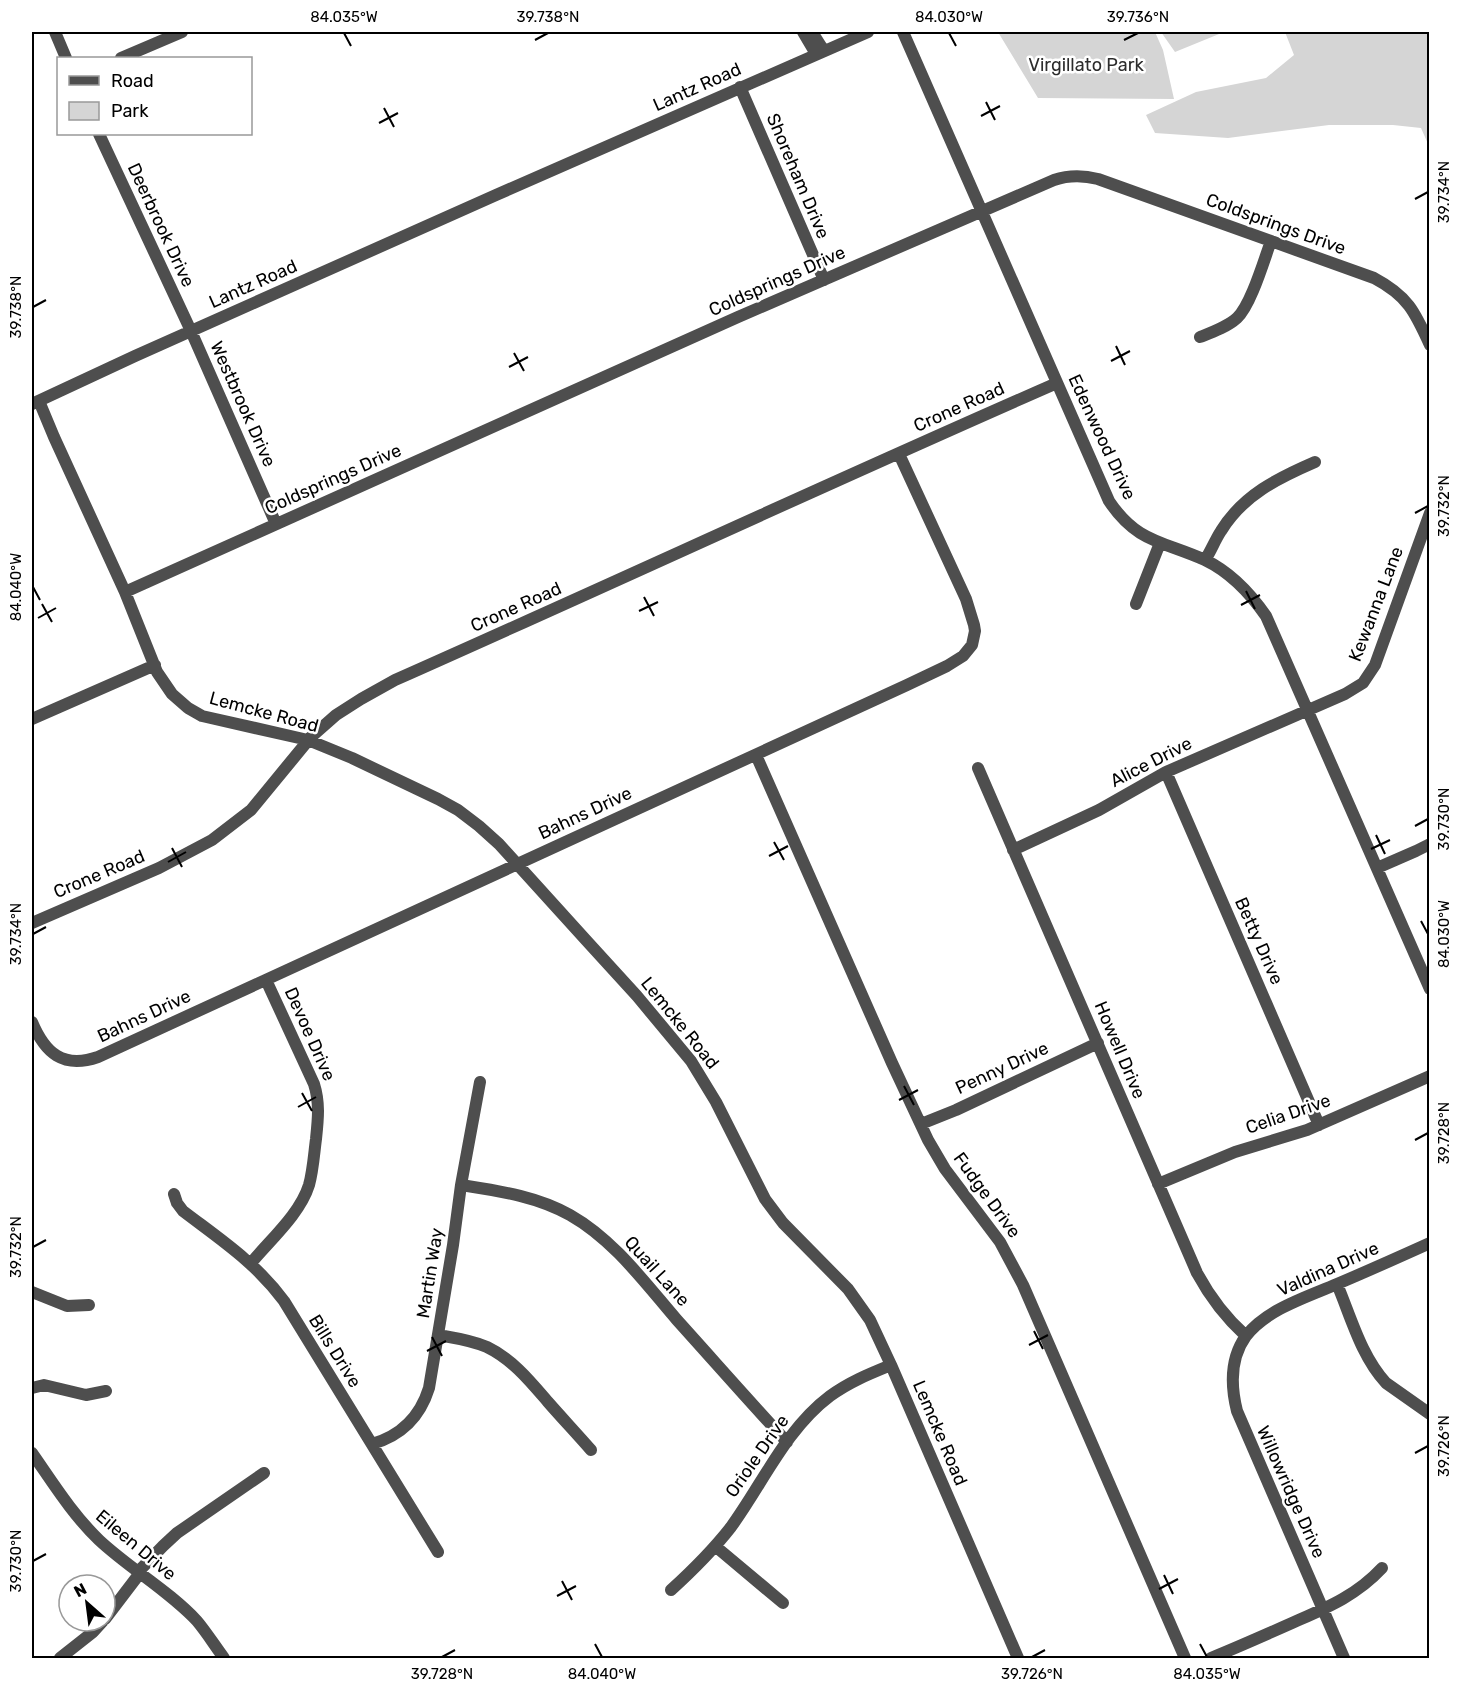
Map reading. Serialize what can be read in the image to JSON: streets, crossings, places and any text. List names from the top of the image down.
{
  "streets": {
    "street": [
      "Lantz Road",
      "Shoreham Drive",
      "Coldsprings Drive",
      "Deerbrook Drive",
      "Westbrook Drive",
      "Crone Road",
      "Edenwood Drive",
      "Kewanna Lane",
      "Lemcke Road",
      "Alice Drive",
      "Bahns Drive",
      "Betty Drive",
      "Devoe Drive",
      "Howell Drive",
      "Penny Drive",
      "Celia Drive",
      "Fudge Drive",
      "Valdina Drive",
      "Quail Lane",
      "Martin Way",
      "Bills Drive",
      "Oriole Drive",
      "Willowridge Drive",
      "Eileen Drive"
    ]
  },
  "crossings": [
    ["Lantz Road", "Shoreham Drive"],
    ["Lantz Road", "Coldsprings Drive"],
    ["Lantz Road", "Deerbrook Drive"],
    ["Lantz Road", "Westbrook Drive"],
    ["Lantz Road", "Lemcke Road"],
    ["Shoreham Drive", "Coldsprings Drive"],
    ["Coldsprings Drive", "Westbrook Drive"],
    ["Coldsprings Drive", "Edenwood Drive"],
    ["Deerbrook Drive", "Westbrook Drive"],
    ["Crone Road", "Edenwood Drive"],
    ["Crone Road", "Lemcke Road"],
    ["Crone Road", "Bahns Drive"],
    ["Edenwood Drive", "Kewanna Lane"],
    ["Edenwood Drive", "Alice Drive"],
    ["Kewanna Lane", "Alice Drive"],
    ["Lemcke Road", "Bahns Drive"],
    ["Lemcke Road", "Oriole Drive"],
    ["Alice Drive", "Betty Drive"],
    ["Alice Drive", "Howell Drive"],
    ["Bahns Drive", "Devoe Drive"],
    ["Bahns Drive", "Fudge Drive"],
    ["Betty Drive", "Celia Drive"],
    ["Devoe Drive", "Bills Drive"],
    ["Howell Drive", "Penny Drive"],
    ["Howell Drive", "Celia Drive"],
    ["Howell Drive", "Valdina Drive"],
    ["Howell Drive", "Willowridge Drive"],
    ["Penny Drive", "Fudge Drive"],
    ["Valdina Drive", "Willowridge Drive"],
    ["Quail Lane", "Martin Way"],
    ["Quail Lane", "Oriole Drive"],
    ["Martin Way", "Bills Drive"]
  ],
  "parks": ["Virgillato Park"],
  "legend": ["Road", "Park"],
  "north": "top left",
  "coordinates": [
    "84.035°W",
    "39.738°N",
    "84.030°W",
    "39.736°N",
    "39.734°N",
    "39.732°N",
    "84.040°W",
    "39.730°N",
    "39.728°N",
    "39.726°N"
  ]
}
